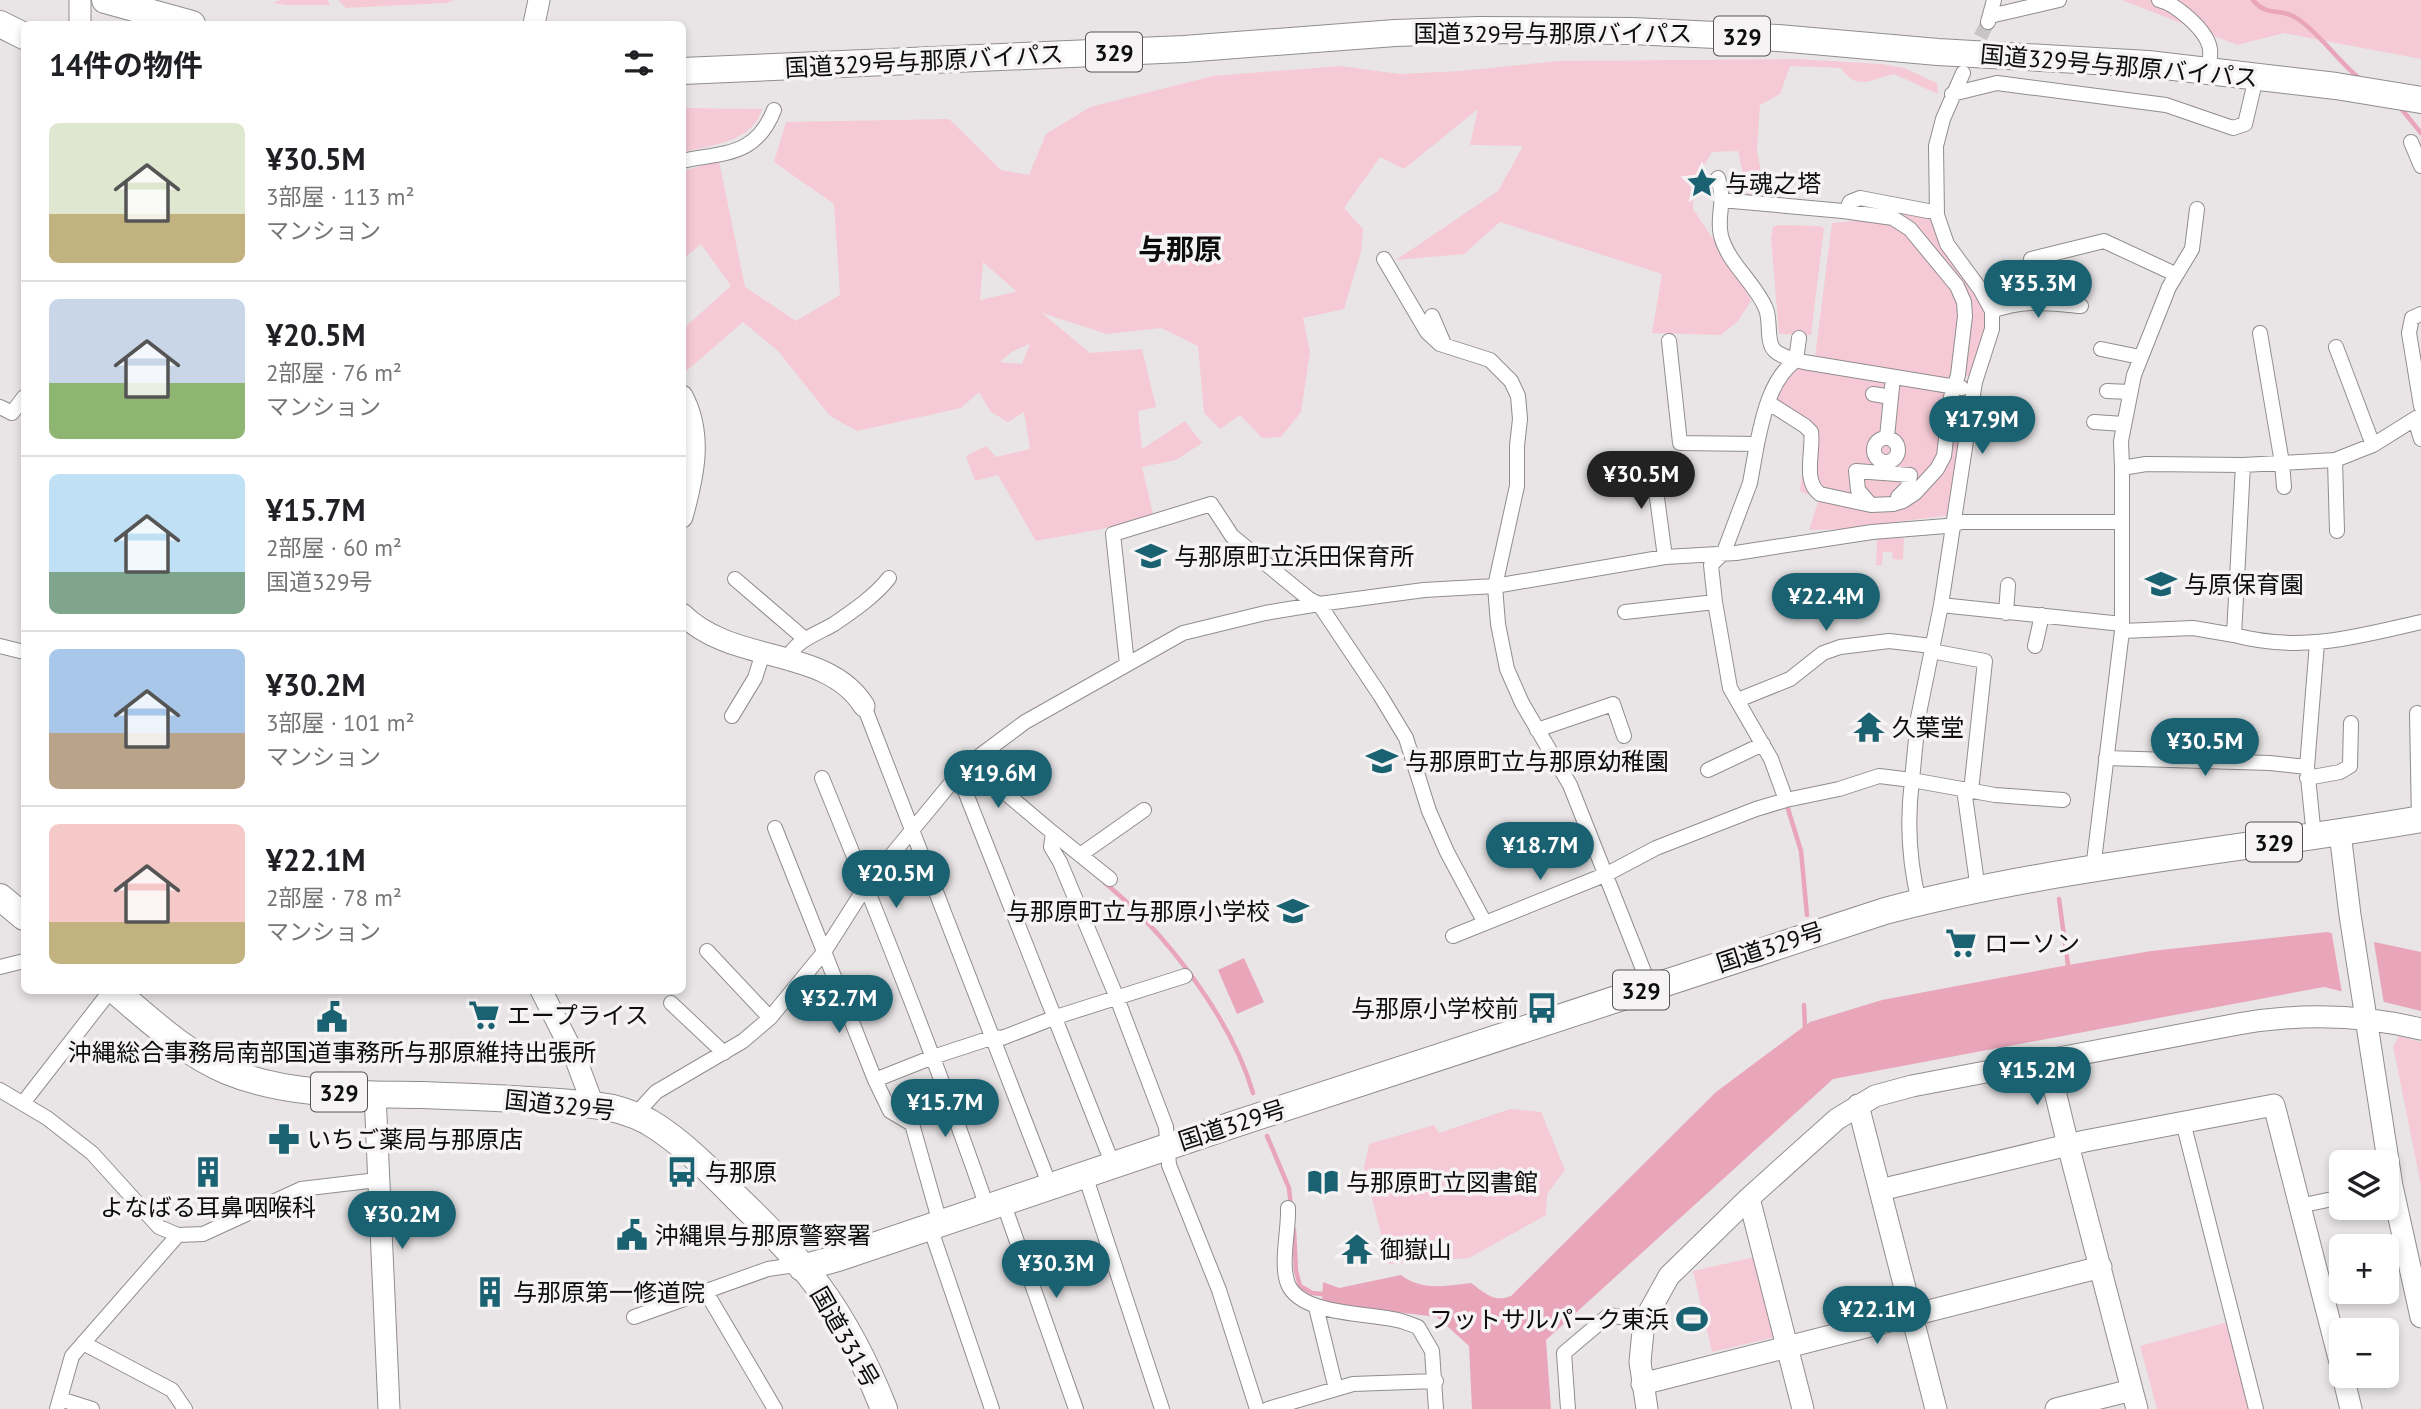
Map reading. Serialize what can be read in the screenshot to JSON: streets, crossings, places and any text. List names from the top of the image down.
{
  "streets": {
    "highway": [
      "国道329号与那原バイパス",
      "329",
      "国道329号",
      "国道331号"
    ]
  },
  "crossings": [
    ["国道329号", "国道331号"]
  ],
  "districts": ["与那原"],
  "places": {
    "place": ["与魂之塔"],
    "school or university": [
      "与那原町立浜田保育所",
      "与原保育園",
      "与那原町立与那原幼稚園",
      "与那原町立与那原小学校"
    ],
    "temple": ["久葉堂", "御嶽山"],
    "supermarket": ["ローソン", "エープライス"],
    "bus stop": ["与那原小学校前", "与那原"],
    "public building": ["沖縄総合事務局南部国道事務所与那原維持出張所", "沖縄県与那原警察署"],
    "pharmacy": ["いちご薬局与那原店"],
    "building": ["よなばる耳鼻咽喉科", "与那原第一修道院"],
    "library": ["与那原町立図書館"],
    "sports": ["フットサルパーク東浜"]
  },
  "page": {
    "heading": "14件の物件",
    "list": [
      {
        "name": "¥30.5M",
        "note": "3部屋 · 113 m² · マンション"
      },
      {
        "name": "¥20.5M",
        "note": "2部屋 · 76 m² · マンション"
      },
      {
        "name": "¥15.7M",
        "note": "2部屋 · 60 m² · 国道329号"
      },
      {
        "name": "¥30.2M",
        "note": "3部屋 · 101 m² · マンション"
      },
      {
        "name": "¥22.1M",
        "note": "2部屋 · 78 m² · マンション"
      }
    ],
    "price": [
      "¥35.3M",
      "¥17.9M",
      "¥30.5M",
      "¥22.4M",
      "¥30.5M",
      "¥19.6M",
      "¥18.7M",
      "¥20.5M",
      "¥32.7M",
      "¥15.2M",
      "¥15.7M",
      "¥30.2M",
      "¥30.3M",
      "¥22.1M"
    ],
    "map_buttons": ["+", "−"]
  }
}
